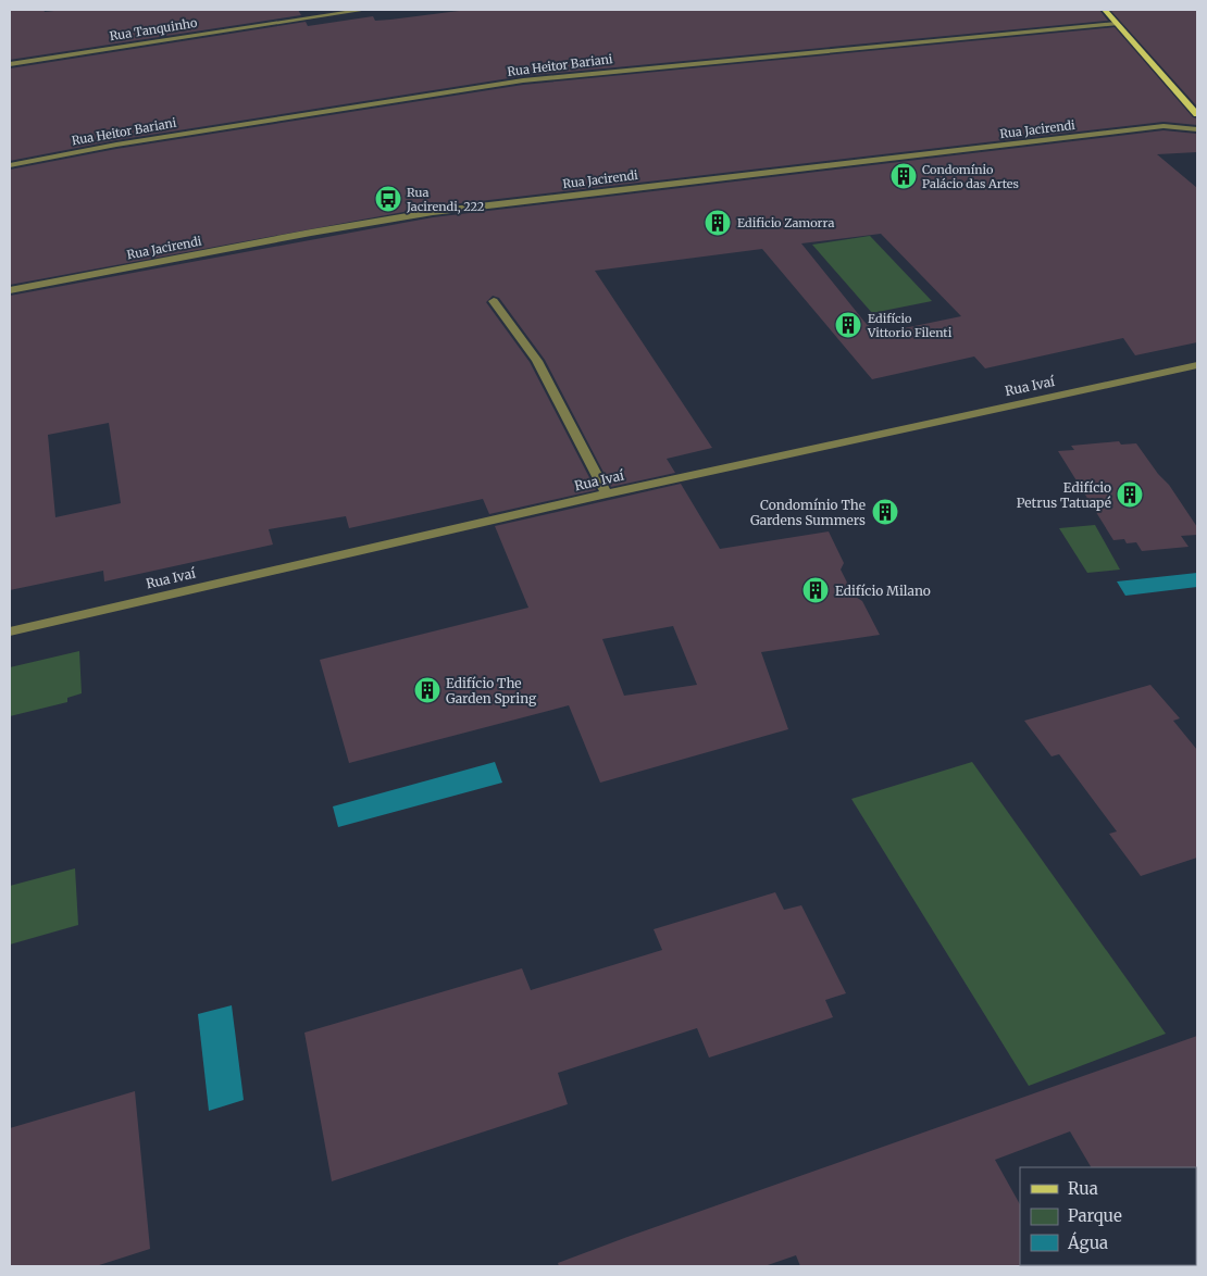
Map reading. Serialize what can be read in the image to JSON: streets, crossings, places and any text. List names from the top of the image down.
{
  "streets": {
    "street": [
      "Rua Tanquinho",
      "Rua Heitor Bariani",
      "Rua Jacirendi",
      "Rua Ivaí"
    ]
  },
  "places": {
    "building": [
      "Condomínio Palácio das Artes",
      "Edificio Zamorra",
      "Edifício Vittorio Filenti",
      "Edifício Petrus Tatuapé",
      "Condomínio The Gardens Summers",
      "Edifício Milano",
      "Edifício The Garden Spring"
    ],
    "bus stop": ["Rua Jacirendi, 222"]
  },
  "legend": ["Rua", "Parque", "Água"]
}
